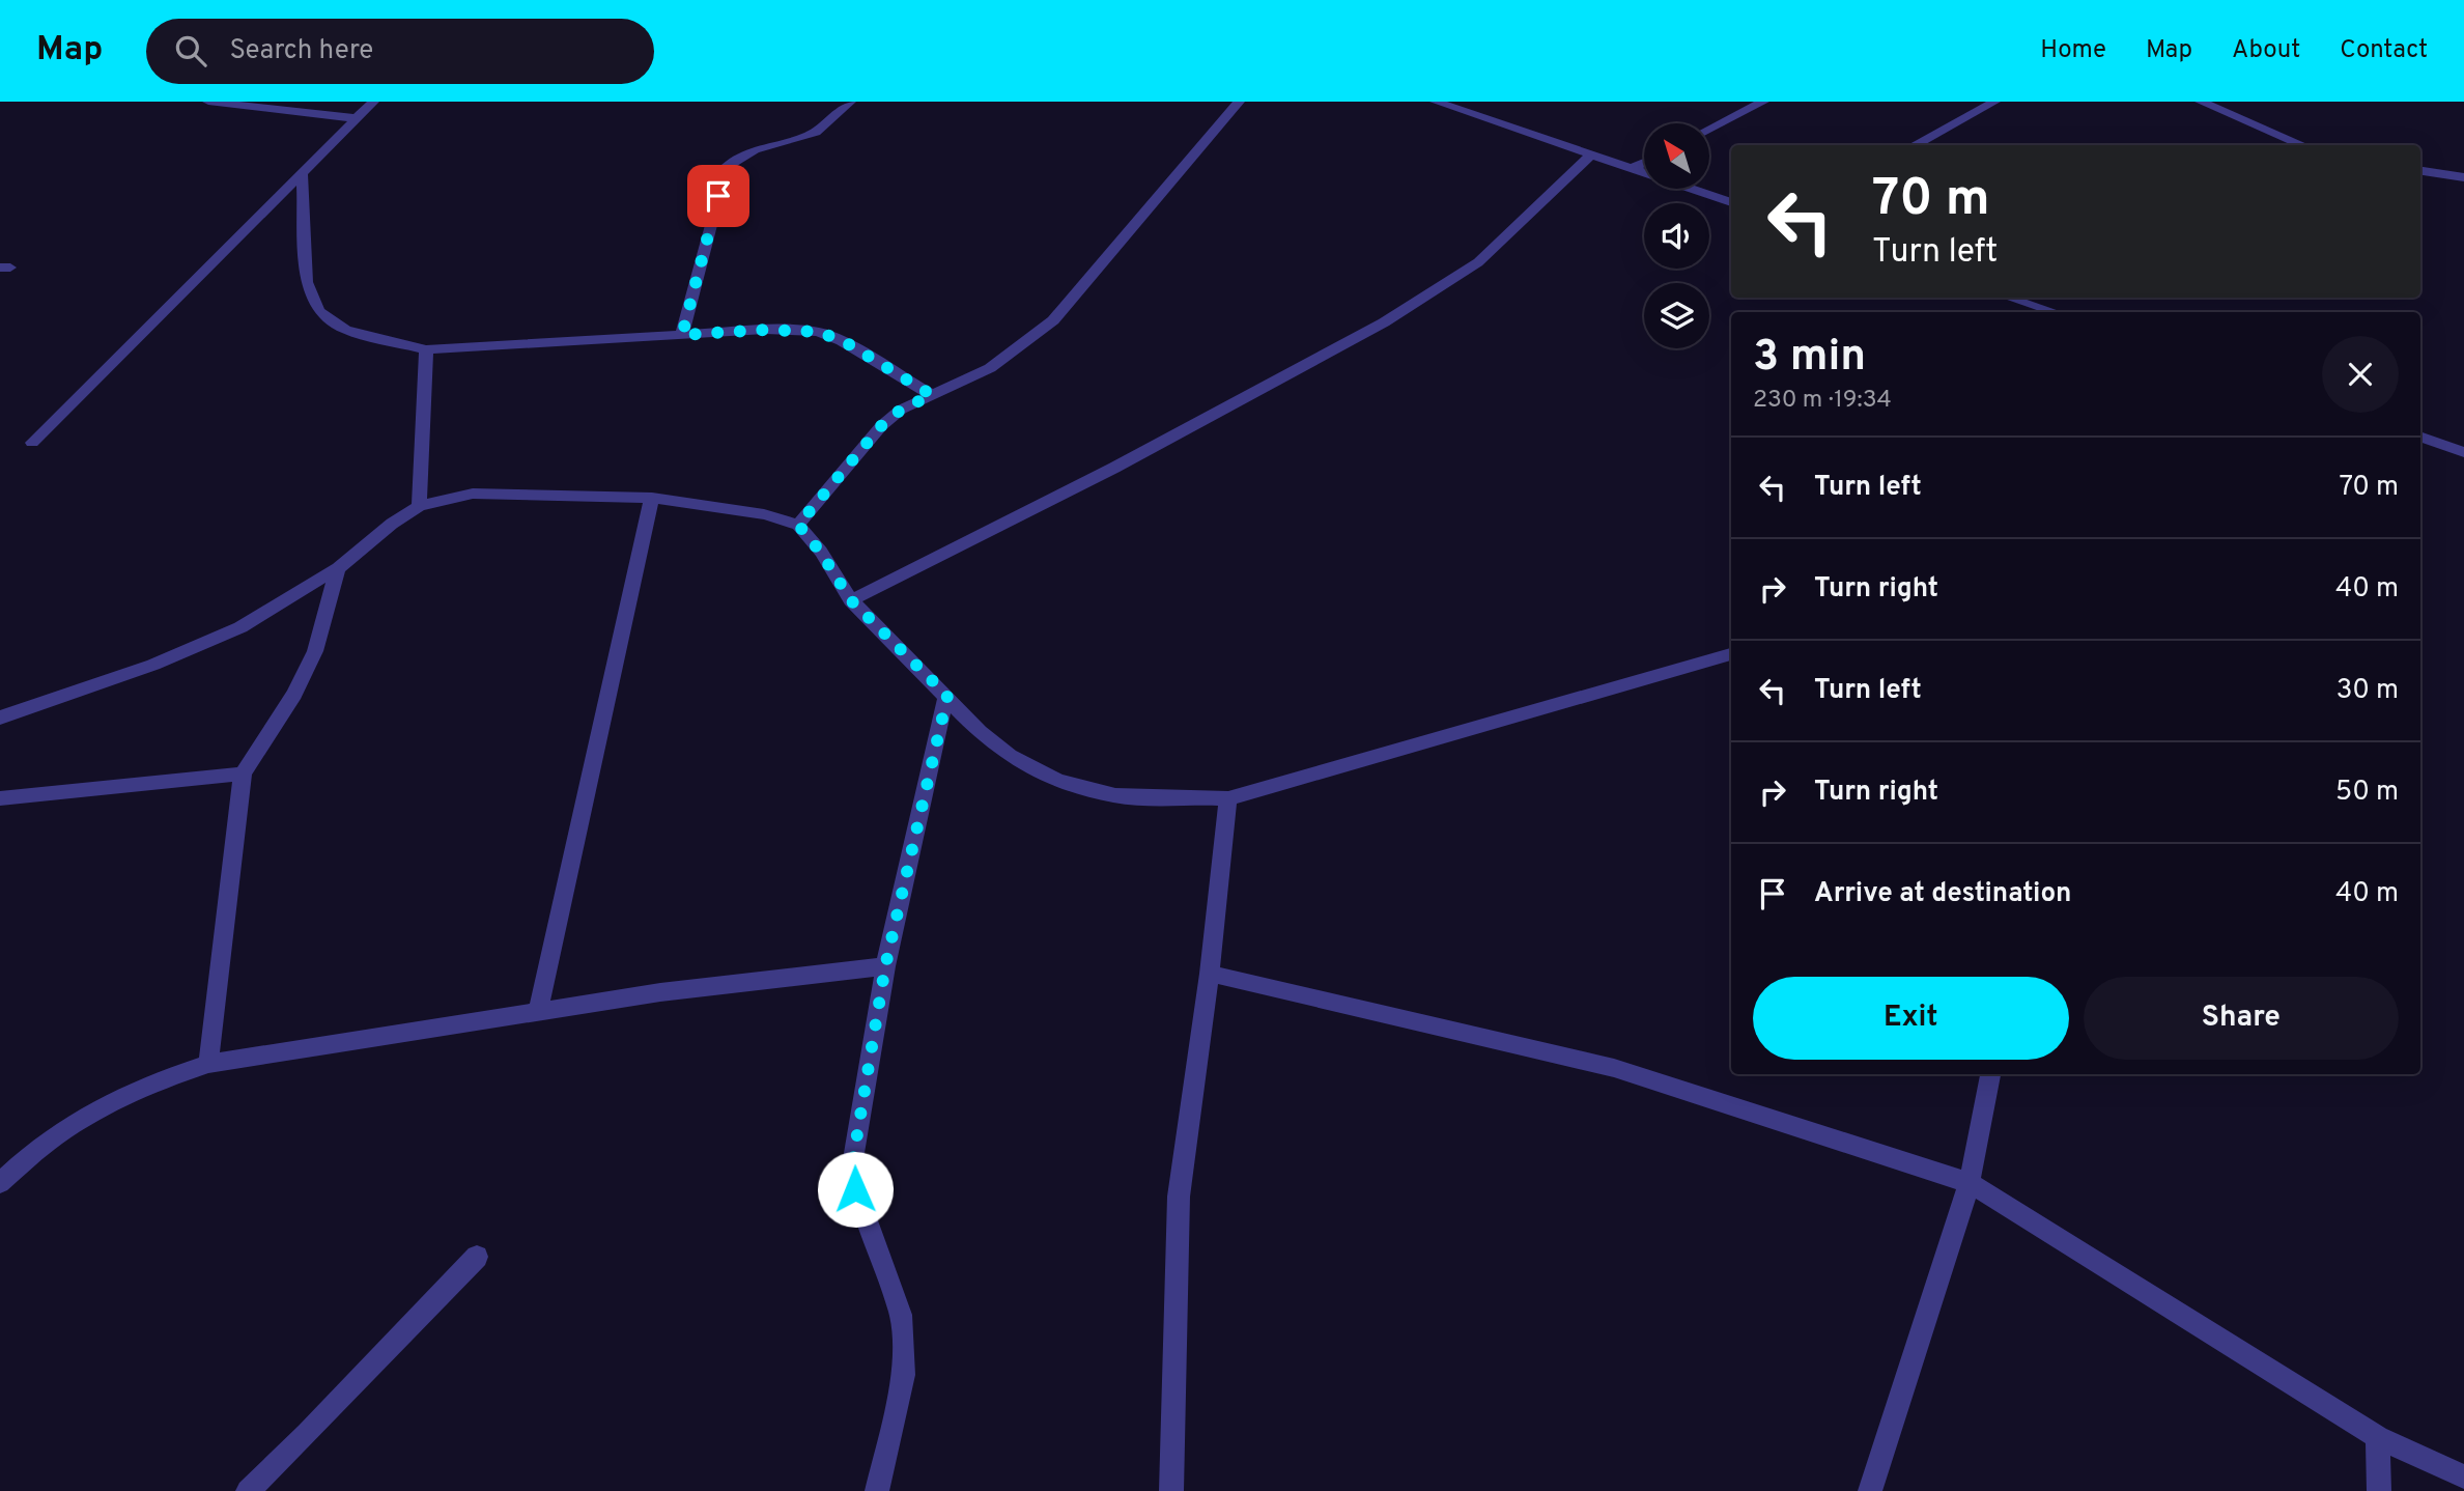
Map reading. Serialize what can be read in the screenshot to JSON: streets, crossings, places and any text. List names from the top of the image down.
{
  "north": "top left",
  "page": {
    "header": "Map",
    "search": "Search here",
    "nav": [
      "Home",
      "Map",
      "About",
      "Contact"
    ],
    "turn": ["70 m", "Turn left"],
    "heading": ["3 min", "230 m · 19:34"],
    "list": [
      {
        "name": "Turn left",
        "value": "70 m"
      },
      {
        "name": "Turn right",
        "value": "40 m"
      },
      {
        "name": "Turn left",
        "value": "30 m"
      },
      {
        "name": "Turn right",
        "value": "50 m"
      },
      {
        "name": "Arrive at destination",
        "value": "40 m"
      }
    ],
    "buttons": ["Exit", "Share"]
  }
}
